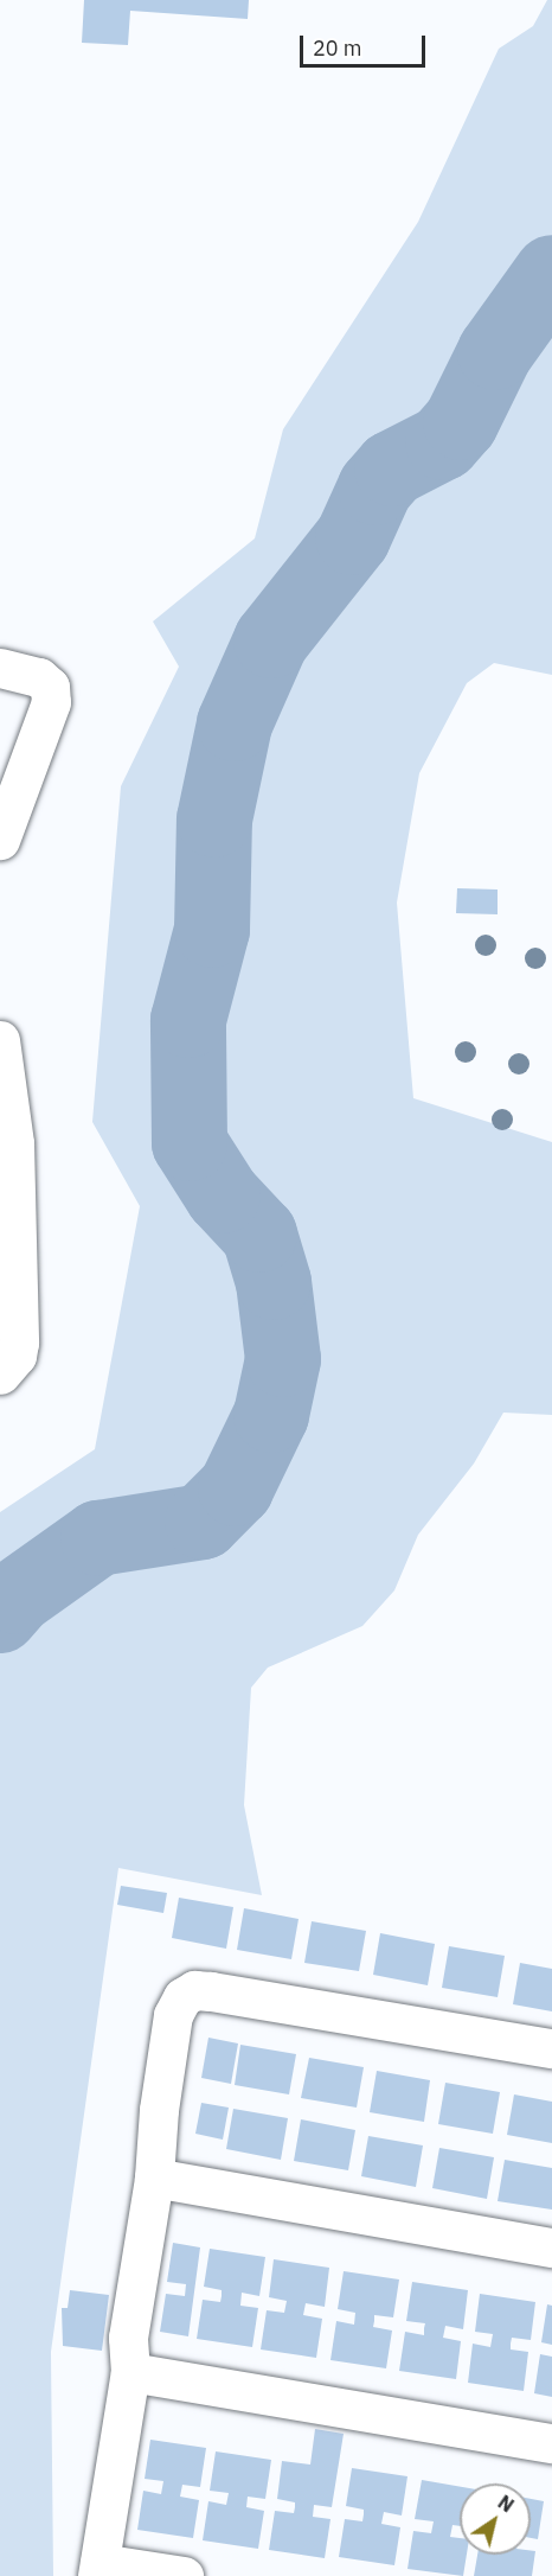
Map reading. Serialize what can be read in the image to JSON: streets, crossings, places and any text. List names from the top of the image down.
{
  "scale_bar": "20 m",
  "north": "top right"
}
